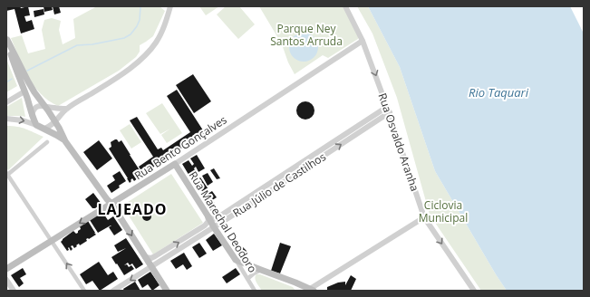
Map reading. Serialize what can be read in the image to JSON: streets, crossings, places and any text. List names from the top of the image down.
{
  "streets": {
    "main road": ["Rua Bento Gonçalves", "Rua Marechal Deodoro"],
    "street": ["Rua Osvaldo Aranha", "Rua Júlio de Castilhos"]
  },
  "crossings": [
    ["Rua Osvaldo Aranha", "Rua Bento Gonçalves"],
    ["Rua Osvaldo Aranha", "Rua Júlio de Castilhos"],
    ["Rua Bento Gonçalves", "Rua Marechal Deodoro"],
    ["Rua Júlio de Castilhos", "Rua Marechal Deodoro"]
  ],
  "one_way": ["Rua Osvaldo Aranha"],
  "districts": ["LAJEADO"],
  "water": ["Rio Taquari"],
  "parks": ["Parque Ney Santos Arruda", "Ciclovia Municipal"]
}
